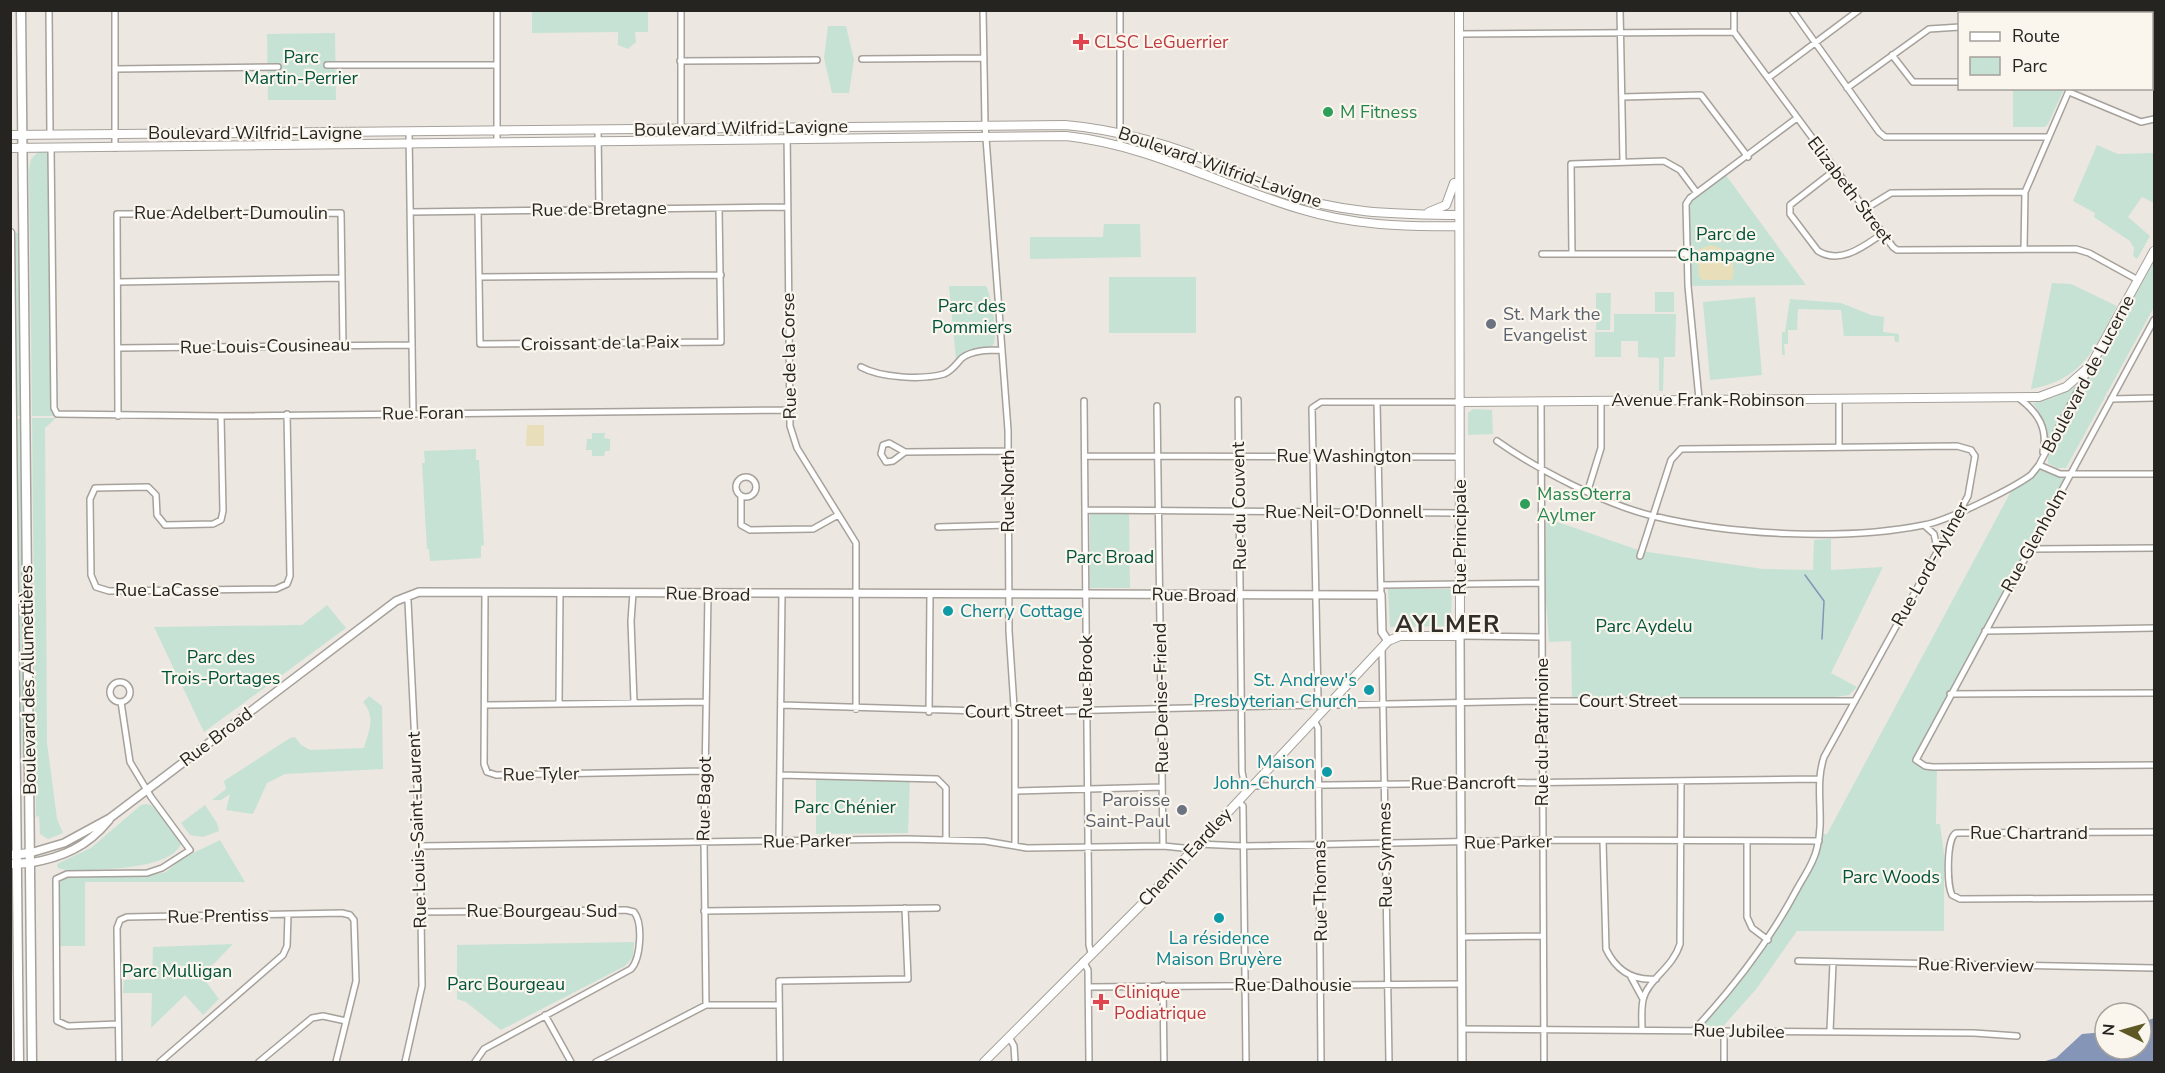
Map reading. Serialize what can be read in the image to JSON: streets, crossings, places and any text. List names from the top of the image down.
{
  "streets": {
    "highway": ["Boulevard des Allumettières"],
    "main road": [
      "Boulevard Wilfrid-Lavigne",
      "Boulevard de Lucerne",
      "Avenue Frank-Robinson",
      "Rue Principale",
      "Chemin Eardley"
    ],
    "street": [
      "Elizabeth Street",
      "Rue de Bretagne",
      "Rue Adelbert-Dumoulin",
      "Croissant de la Paix",
      "Rue Louis-Cousineau",
      "Rue de la Corse",
      "Rue Foran",
      "Rue Washington",
      "Rue North",
      "Rue du Couvent",
      "Rue Neil-O'Donnell",
      "Rue Glenholm",
      "Rue Lord-Aylmer",
      "Rue LaCasse",
      "Rue Broad",
      "Rue Brook",
      "Rue Denise-Friend",
      "Court Street",
      "Rue du Patrimoine",
      "Rue Tyler",
      "Rue Bancroft",
      "Rue Bagot",
      "Rue Louis-Saint-Laurent",
      "Rue Chartrand",
      "Rue Parker",
      "Rue Symmes",
      "Rue Thomas",
      "Rue Bourgeau Sud",
      "Rue Prentiss",
      "Rue Riverview",
      "Rue Dalhousie",
      "Rue Jubilee"
    ]
  },
  "crossings": [
    ["Boulevard Wilfrid-Lavigne", "Rue de la Corse"],
    ["Boulevard Wilfrid-Lavigne", "Rue Foran"],
    ["Boulevard Wilfrid-Lavigne", "Rue North"],
    ["Boulevard Wilfrid-Lavigne", "Rue Principale"],
    ["Boulevard Wilfrid-Lavigne", "Boulevard des Allumettières"],
    ["Elizabeth Street", "Boulevard de Lucerne"],
    ["Rue de Bretagne", "Croissant de la Paix"],
    ["Rue de Bretagne", "Rue de la Corse"],
    ["Rue Adelbert-Dumoulin", "Rue Louis-Cousineau"],
    ["Rue Adelbert-Dumoulin", "Rue Foran"],
    ["Rue de la Corse", "Rue Foran"],
    ["Rue de la Corse", "Rue Broad"],
    ["Rue de la Corse", "Court Street"],
    ["Boulevard de Lucerne", "Avenue Frank-Robinson"],
    ["Avenue Frank-Robinson", "Rue Washington"],
    ["Avenue Frank-Robinson", "Rue Principale"],
    ["Avenue Frank-Robinson", "Rue du Patrimoine"],
    ["Avenue Frank-Robinson", "Rue Symmes"],
    ["Rue Foran", "Rue LaCasse"],
    ["Rue Washington", "Rue du Couvent"],
    ["Rue Washington", "Rue Principale"],
    ["Rue Washington", "Rue Brook"],
    ["Rue Washington", "Rue Denise-Friend"],
    ["Rue Washington", "Rue Symmes"],
    ["Rue North", "Rue Broad"],
    ["Rue North", "Court Street"],
    ["Rue North", "Rue Parker"],
    ["Rue du Couvent", "Rue Neil-O'Donnell"],
    ["Rue du Couvent", "Rue Broad"],
    ["Rue du Couvent", "Court Street"],
    ["Rue du Couvent", "Rue Bancroft"],
    ["Rue du Couvent", "Chemin Eardley"],
    ["Rue Neil-O'Donnell", "Rue Principale"],
    ["Rue Neil-O'Donnell", "Rue Brook"],
    ["Rue Neil-O'Donnell", "Rue Denise-Friend"],
    ["Rue Neil-O'Donnell", "Rue Symmes"],
    ["Rue Principale", "Court Street"],
    ["Rue Principale", "Rue Bancroft"],
    ["Rue Principale", "Rue Parker"],
    ["Rue Principale", "Rue Dalhousie"],
    ["Rue Principale", "Rue Jubilee"],
    ["Rue Lord-Aylmer", "Court Street"],
    ["Rue Lord-Aylmer", "Rue Bancroft"],
    ["Rue Lord-Aylmer", "Rue Parker"],
    ["Rue Lord-Aylmer", "Rue Jubilee"],
    ["Rue Broad", "Rue Brook"],
    ["Rue Broad", "Boulevard des Allumettières"],
    ["Rue Broad", "Rue Denise-Friend"],
    ["Rue Broad", "Rue Tyler"],
    ["Rue Broad", "Rue Bagot"],
    ["Rue Broad", "Rue Louis-Saint-Laurent"],
    ["Rue Broad", "Rue Symmes"],
    ["Rue Brook", "Court Street"],
    ["Rue Brook", "Rue Parker"],
    ["Rue Brook", "Chemin Eardley"],
    ["Rue Denise-Friend", "Court Street"],
    ["Rue Denise-Friend", "Rue Parker"],
    ["Court Street", "Rue du Patrimoine"],
    ["Court Street", "Rue Symmes"],
    ["Court Street", "Chemin Eardley"],
    ["Rue du Patrimoine", "Rue Bancroft"],
    ["Rue du Patrimoine", "Rue Parker"],
    ["Rue du Patrimoine", "Rue Jubilee"],
    ["Rue Tyler", "Rue Bagot"],
    ["Rue Bancroft", "Rue Symmes"],
    ["Rue Bancroft", "Chemin Eardley"],
    ["Rue Bancroft", "Rue Thomas"],
    ["Rue Bagot", "Rue Parker"],
    ["Rue Louis-Saint-Laurent", "Rue Parker"],
    ["Rue Louis-Saint-Laurent", "Rue Bourgeau Sud"],
    ["Rue Parker", "Rue Symmes"],
    ["Rue Parker", "Chemin Eardley"],
    ["Rue Parker", "Rue Thomas"],
    ["Rue Symmes", "Chemin Eardley"],
    ["Rue Symmes", "Rue Dalhousie"],
    ["Chemin Eardley", "Rue Thomas"],
    ["Rue Thomas", "Rue Dalhousie"]
  ],
  "districts": ["AYLMER"],
  "parks": [
    "Parc Martin-Perrier",
    "Parc de Champagne",
    "Parc des Pommiers",
    "Parc Broad",
    "Parc Aydelu",
    "Parc des Trois-Portages",
    "Parc Chénier",
    "Parc Woods",
    "Parc Mulligan",
    "Parc Bourgeau"
  ],
  "places": {
    "health": ["CLSC LeGuerrier", "Clinique Podiatrique"],
    "other": [
      "M Fitness",
      "St. Mark the Evangelist",
      "MassOterra Aylmer",
      "Cherry Cottage",
      "St. Andrew's Presbyterian Church",
      "Maison John-Church",
      "Paroisse Saint-Paul",
      "La résidence Maison Bruyère"
    ]
  },
  "legend": ["Route", "Parc"],
  "north": "left"
}
